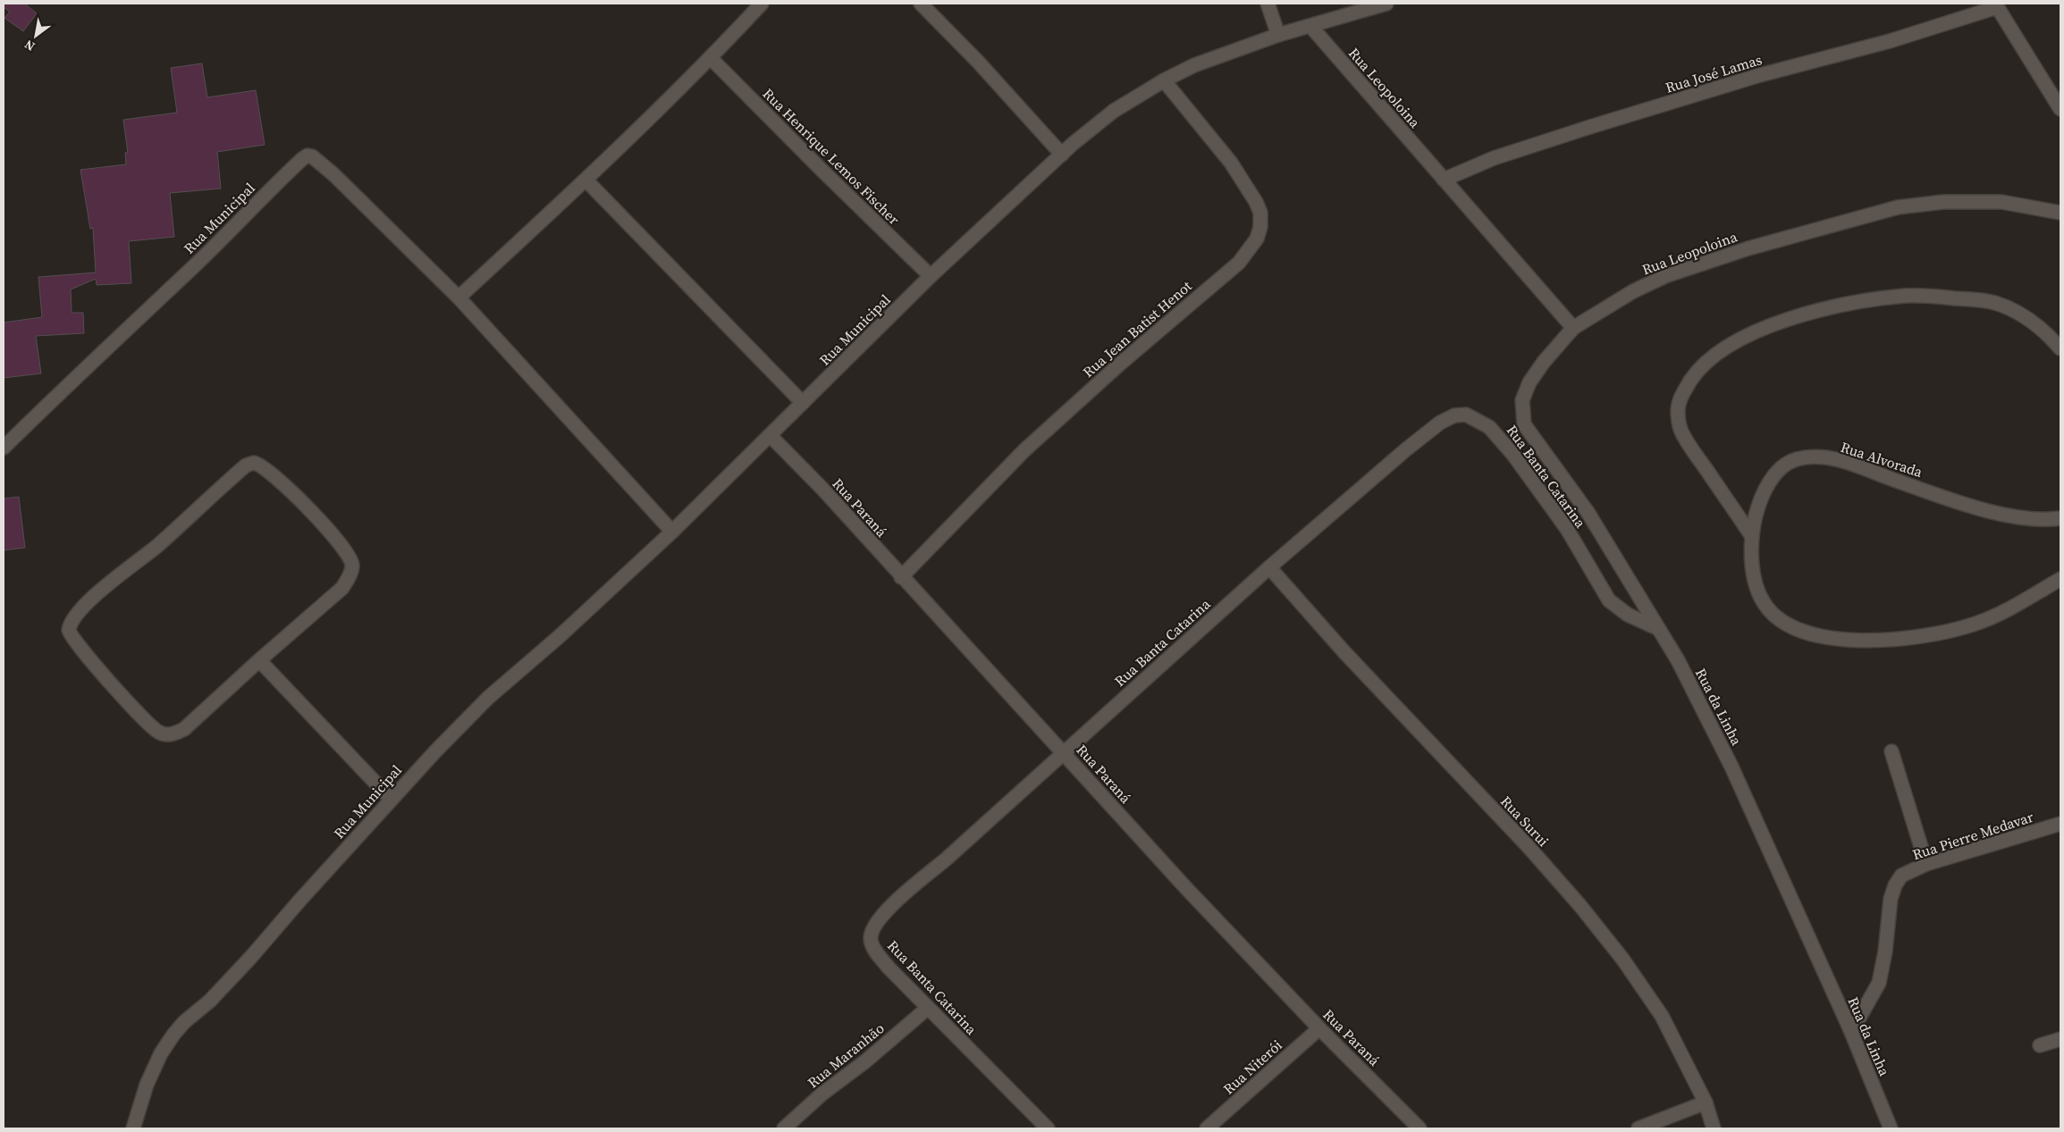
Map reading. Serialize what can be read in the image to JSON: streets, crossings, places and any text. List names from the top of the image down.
{
  "streets": {
    "street": [
      "Rua José Lamas",
      "Rua Leopoloina",
      "Rua Henrique Lemos Fischer",
      "Rua Municipal",
      "Rua Jean Batist Henot",
      "Rua Alvorada",
      "Rua Banta Catarina",
      "Rua Paraná",
      "Rua da Linha",
      "Rua Surui",
      "Rua Pierre Medavar",
      "Rua Maranhão",
      "Rua Niterói"
    ]
  },
  "crossings": [
    ["Rua José Lamas", "Rua Leopoloina"],
    ["Rua Leopoloina", "Rua Municipal"],
    ["Rua Leopoloina", "Rua da Linha"],
    ["Rua Henrique Lemos Fischer", "Rua Municipal"],
    ["Rua Municipal", "Rua Jean Batist Henot"],
    ["Rua Municipal", "Rua Paraná"],
    ["Rua Jean Batist Henot", "Rua Paraná"],
    ["Rua Banta Catarina", "Rua Paraná"],
    ["Rua Banta Catarina", "Rua da Linha"],
    ["Rua Banta Catarina", "Rua Surui"],
    ["Rua Banta Catarina", "Rua Maranhão"],
    ["Rua Paraná", "Rua Niterói"],
    ["Rua da Linha", "Rua Pierre Medavar"]
  ],
  "north": "bottom left"
}
